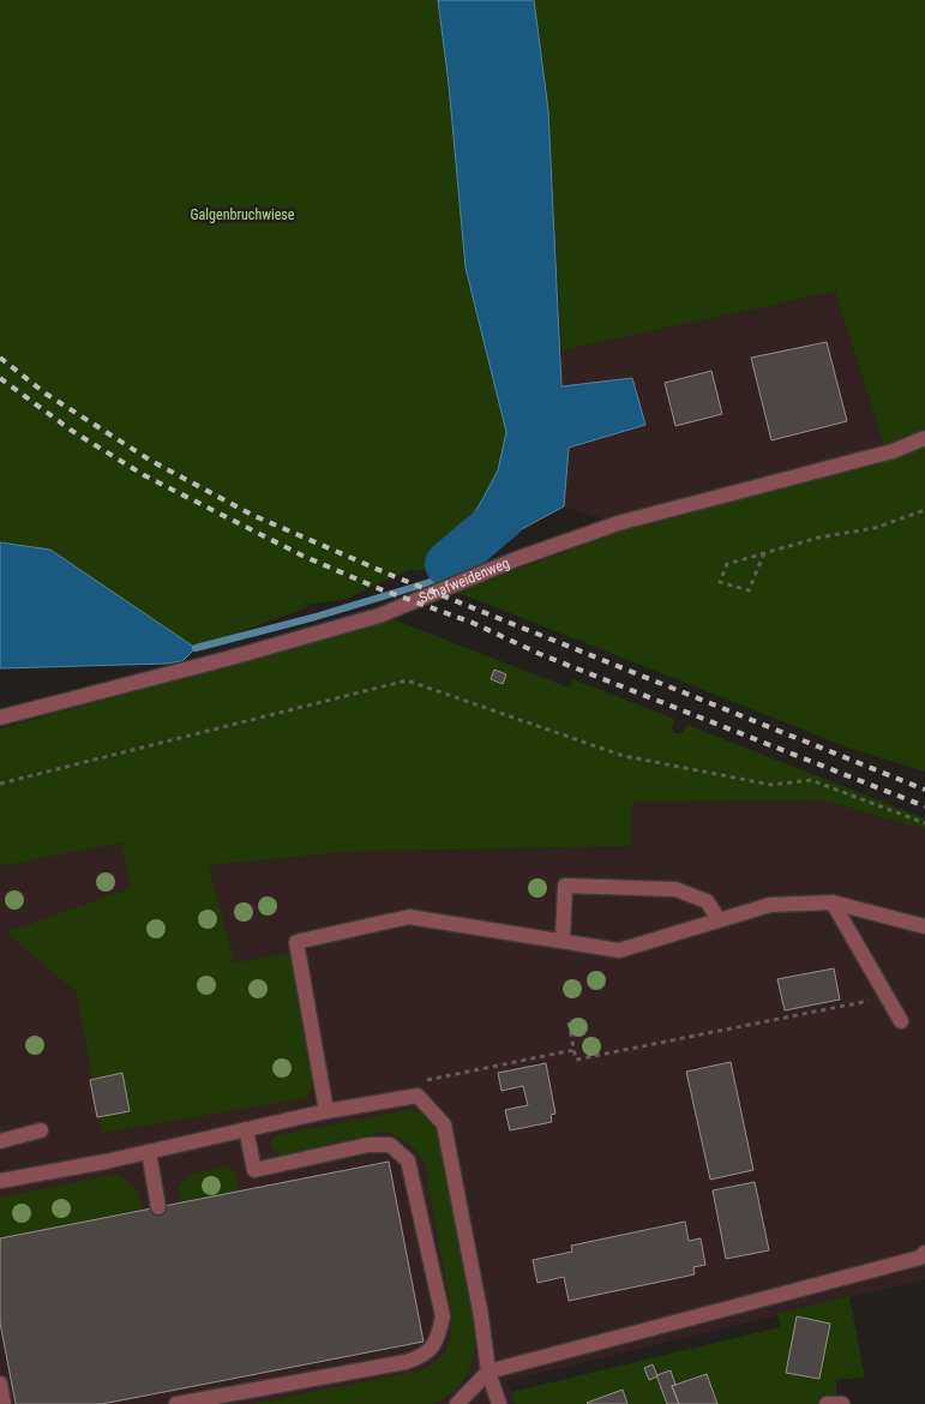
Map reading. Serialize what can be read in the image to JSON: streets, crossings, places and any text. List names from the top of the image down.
{
  "streets": {
    "lane": ["Schafweidenweg"]
  },
  "parks": ["Galgenbruchwiese"]
}
